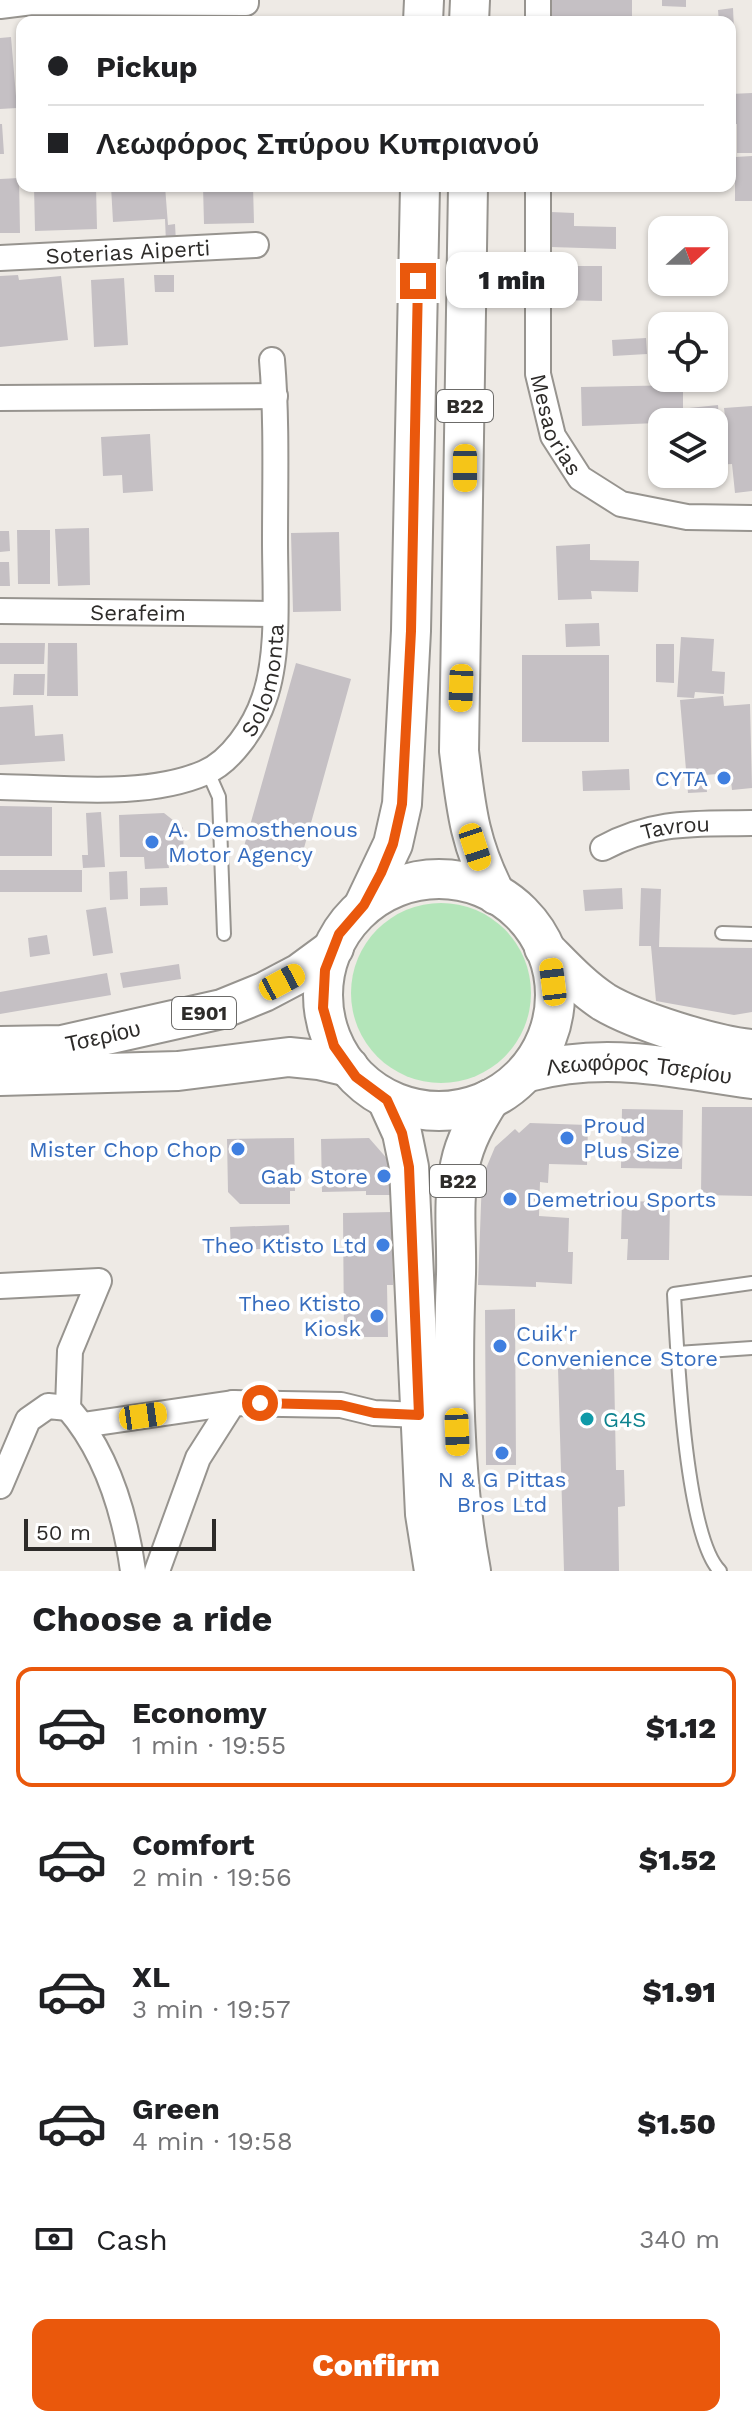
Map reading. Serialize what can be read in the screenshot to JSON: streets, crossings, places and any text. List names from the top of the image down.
{
  "streets": {
    "main road": [
      "B22",
      "E901",
      "Τσερίου",
      "Λεωφόρος Τσερίου"
    ],
    "street": [
      "Soterias Aiperti",
      "Mesaorias",
      "Serafeim",
      "Solomonta",
      "Tavrou"
    ]
  },
  "crossings": [
    ["B22", "Τσερίου"],
    ["B22", "Λεωφόρος Τσερίου"],
    ["Serafeim", "Solomonta"],
    ["Τσερίου", "Λεωφόρος Τσερίου"]
  ],
  "places": [
    "CYTA",
    "A. Demosthenous Motor Agency",
    "Proud Plus Size",
    "Mister Chop Chop",
    "Gab Store",
    "Demetriou Sports",
    "Theo Ktisto Ltd",
    "Theo Ktisto Kiosk",
    "Cuik'r Convenience Store",
    "G4S",
    "N & G Pittas Bros Ltd"
  ],
  "scale_bar": "50 m",
  "north": "right",
  "page": {
    "banner": ["Pickup", "Λεωφόρος Σπύρου Κυπριανού"],
    "bubble": "1 min",
    "scale": "50 m",
    "heading": "Choose a ride",
    "list": [
      {
        "name": "Economy",
        "note": "1 min · 19:55",
        "value": "$1.12"
      },
      {
        "name": "Comfort",
        "note": "2 min · 19:56",
        "value": "$1.52"
      },
      {
        "name": "XL",
        "note": "3 min · 19:57",
        "value": "$1.91"
      },
      {
        "name": "Green",
        "note": "4 min · 19:58",
        "value": "$1.50"
      }
    ],
    "pay": ["Cash", "340 m"],
    "buttons": "Confirm"
  }
}
